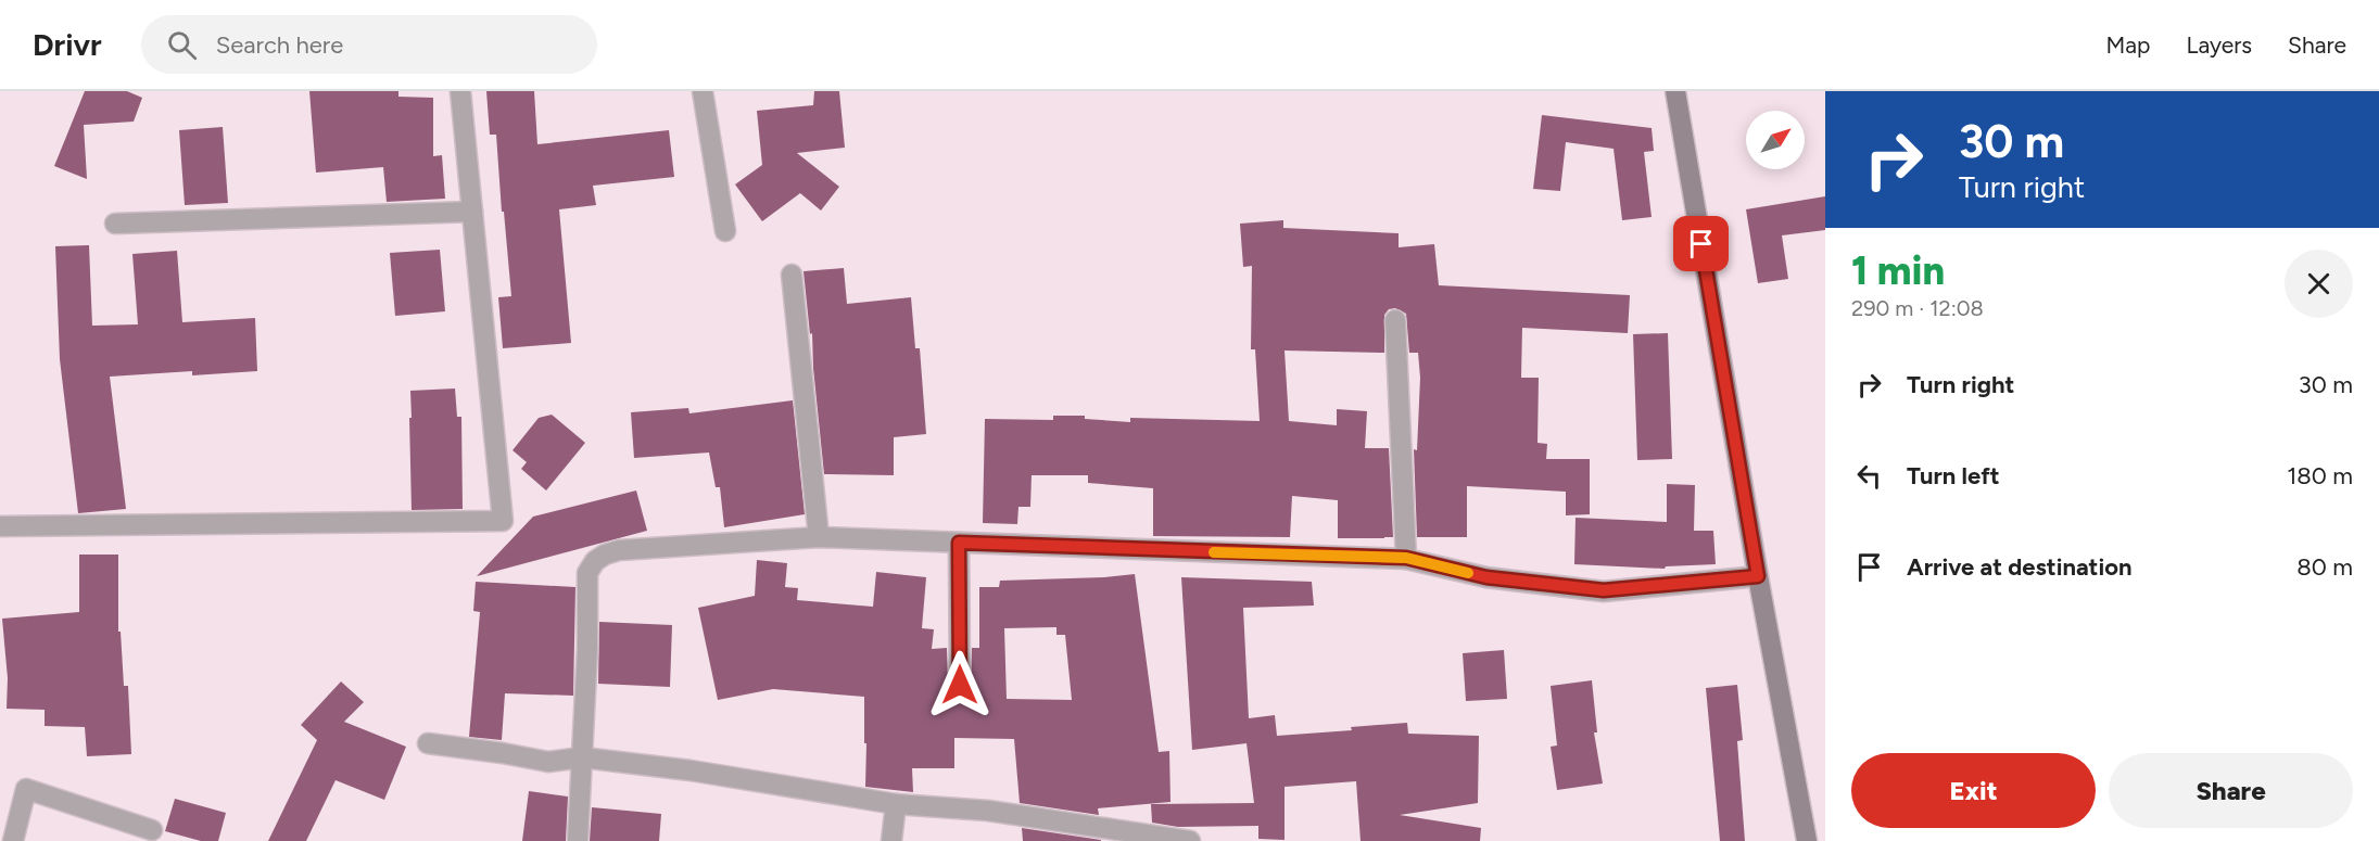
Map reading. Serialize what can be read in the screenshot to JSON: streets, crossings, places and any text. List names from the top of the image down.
{
  "north": "top right",
  "page": {
    "header": "Drivr",
    "search": "Search here",
    "nav": ["Map", "Layers", "Share"],
    "turn": ["30 m", "Turn right"],
    "heading": ["1 min", "290 m · 12:08"],
    "list": [
      {
        "name": "Turn right",
        "value": "30 m"
      },
      {
        "name": "Turn left",
        "value": "180 m"
      },
      {
        "name": "Arrive at destination",
        "value": "80 m"
      }
    ],
    "buttons": ["Exit", "Share"]
  }
}
